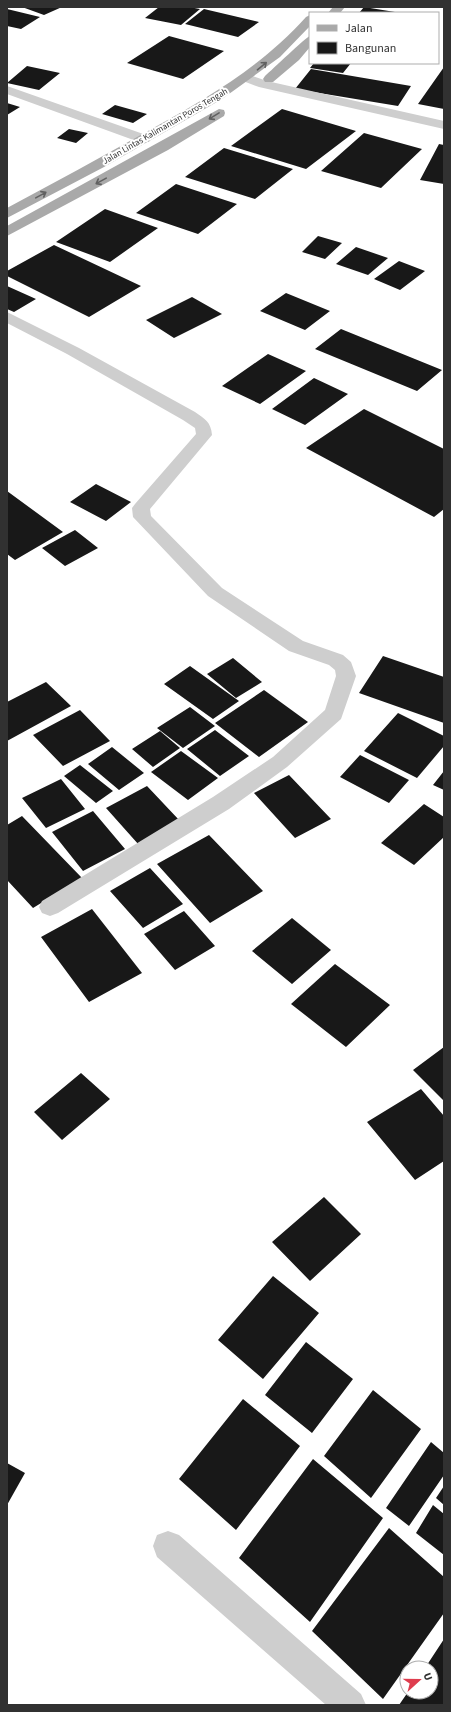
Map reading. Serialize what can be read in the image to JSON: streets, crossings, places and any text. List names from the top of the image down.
{
  "streets": {
    "main road": ["Jalan Lintas Kalimantan Poros Tengah"]
  },
  "legend": ["Jalan", "Bangunan"],
  "north": "right"
}
